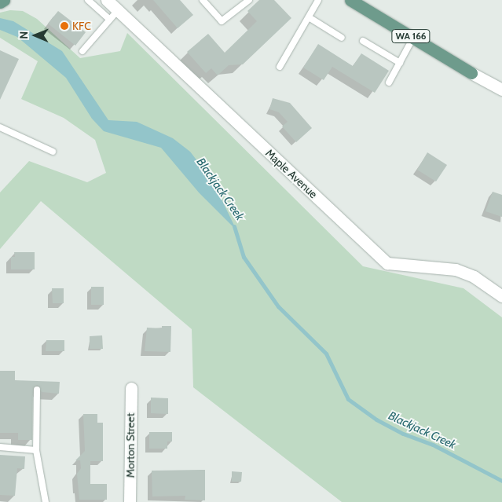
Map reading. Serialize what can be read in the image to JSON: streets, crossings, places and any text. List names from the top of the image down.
{
  "streets": {
    "main road": ["WA 166"],
    "street": ["Maple Avenue", "Morton Street"]
  },
  "water": ["Blackjack Creek"],
  "places": ["KFC"],
  "north": "left"
}
